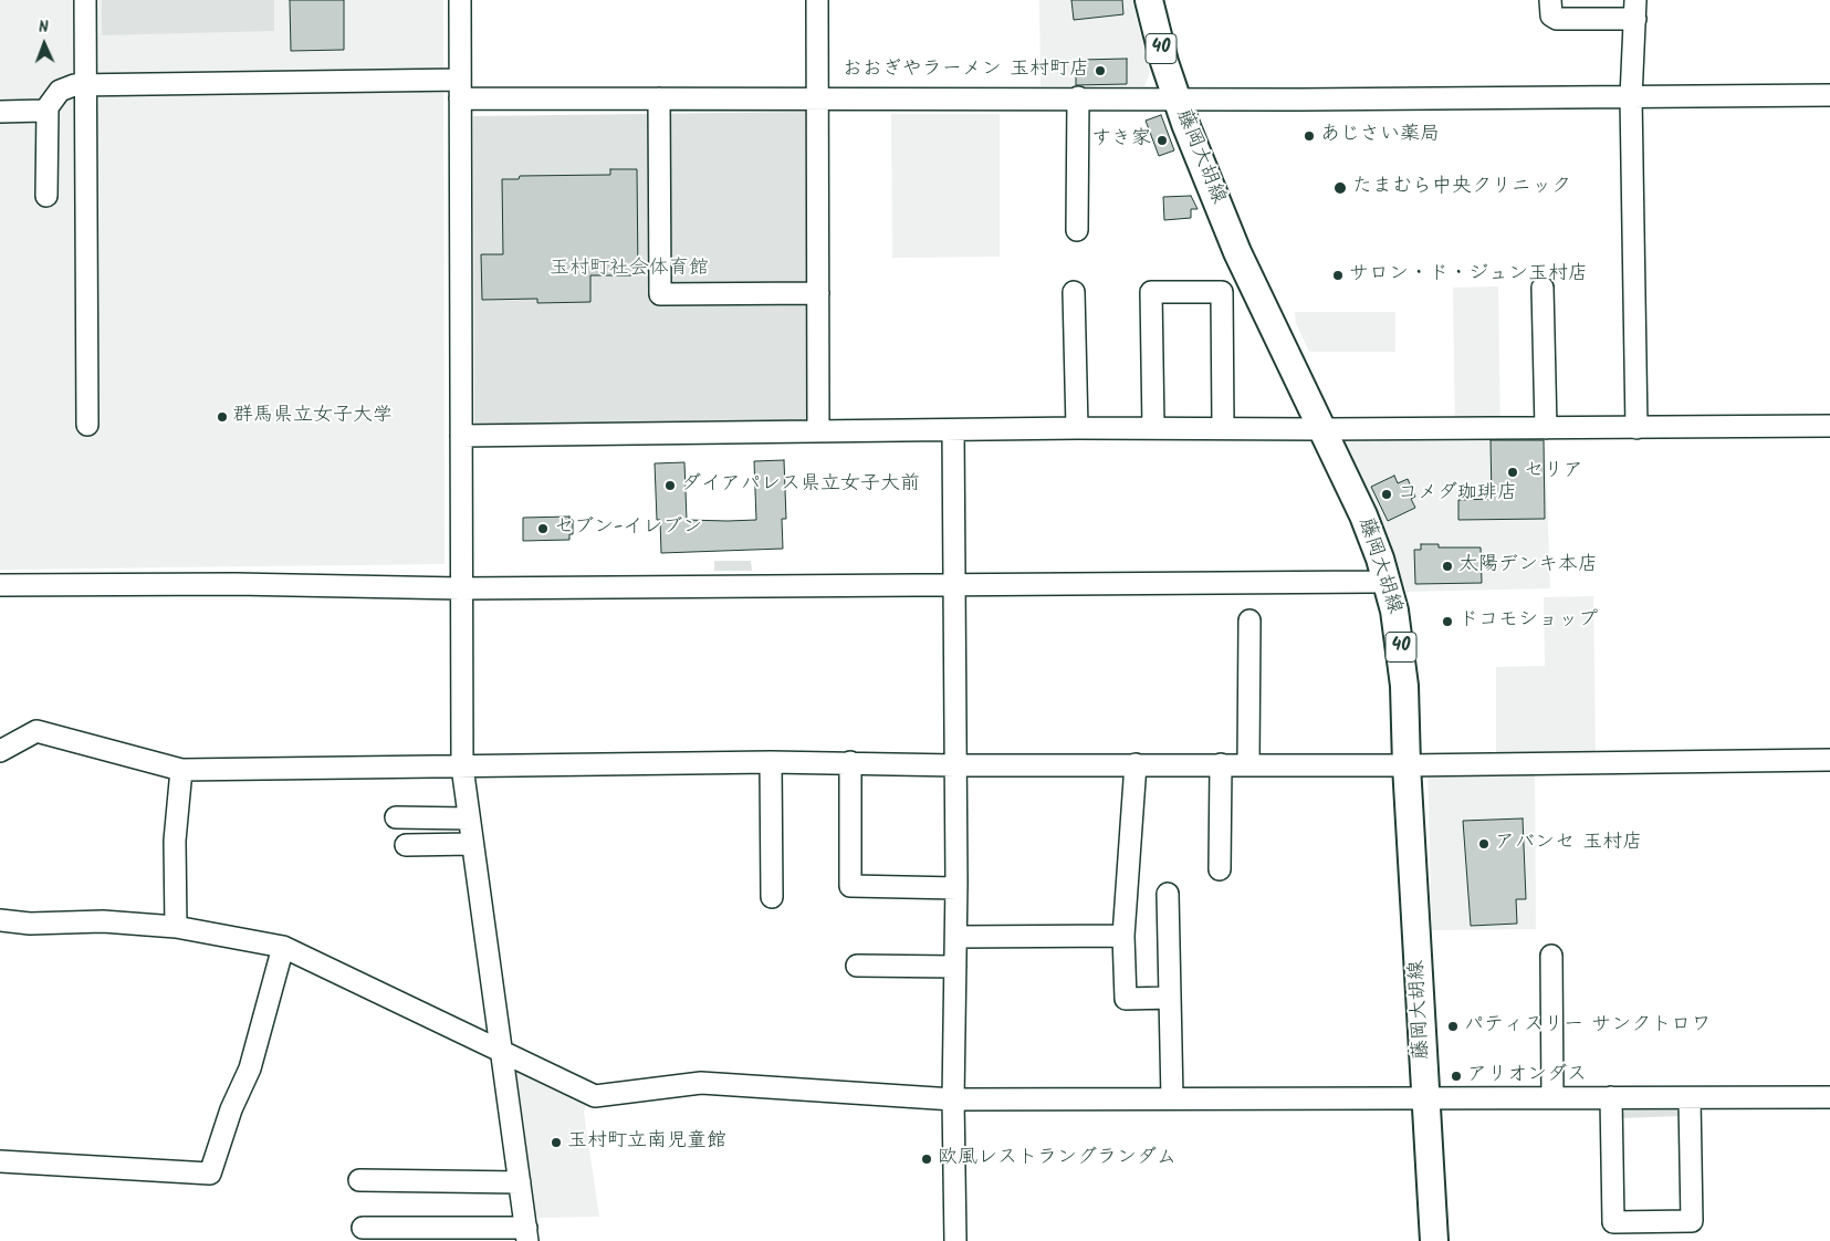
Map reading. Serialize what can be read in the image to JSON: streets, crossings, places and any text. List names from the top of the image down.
{
  "streets": {
    "main road": ["40", "藤岡大胡線"]
  },
  "parks": ["玉村町社会体育館"],
  "places": [
    "おおぎやラーメン 玉村町店",
    "あじさい薬局",
    "すき家",
    "たまむら中央クリニック",
    "サロン・ド・ジュン玉村店",
    "群馬県立女子大学",
    "セリア",
    "ダイアパレス県立女子大前",
    "コメダ珈琲店",
    "セブン-イレブン",
    "太陽デンキ本店",
    "ドコモショップ",
    "アバンセ 玉村店",
    "パティスリー サンクトロワ",
    "アリオンダス",
    "玉村町立南児童館",
    "欧風レストラングランダム"
  ],
  "north": "top"
}
